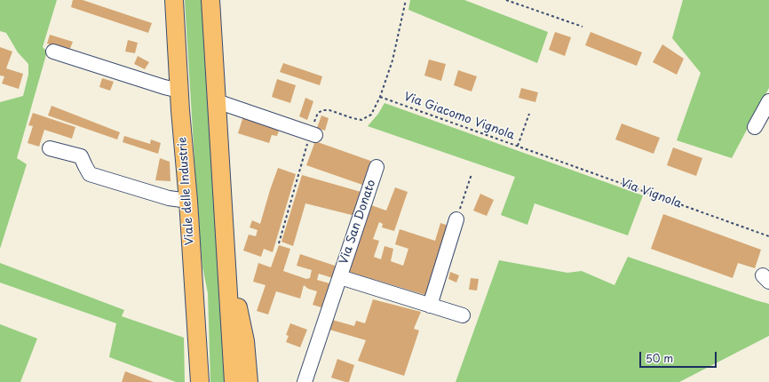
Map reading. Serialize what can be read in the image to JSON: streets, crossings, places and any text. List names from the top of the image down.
{
  "streets": {
    "main road": ["Viale delle Industrie"],
    "street": ["Via San Donato"],
    "path": ["Via Giacomo Vignola", "Via Vignola"]
  },
  "crossings": [
    ["Via Giacomo Vignola", "Via Vignola"]
  ],
  "scale_bar": "50 m"
}
